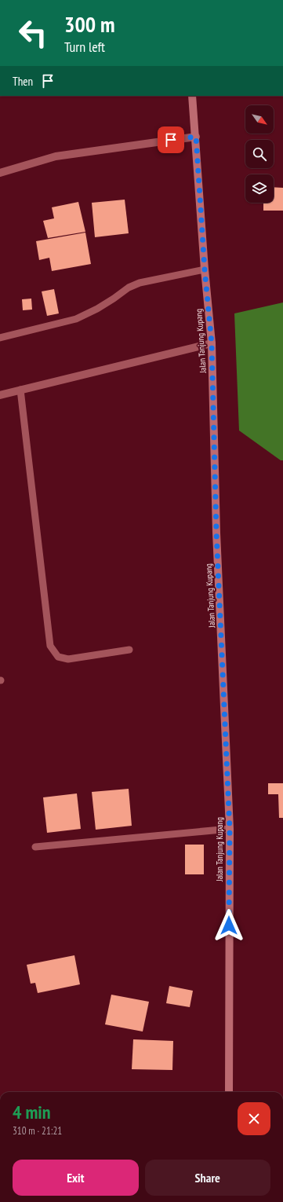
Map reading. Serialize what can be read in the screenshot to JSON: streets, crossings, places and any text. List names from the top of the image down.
{
  "streets": {
    "main road": ["Jalan Tanjung Kupang"]
  },
  "north": "bottom right",
  "page": {
    "turn": ["300 m", "Turn left"],
    "then": "Then",
    "heading": ["4 min", "310 m · 21:21"],
    "buttons": ["Exit", "Share"]
  }
}
